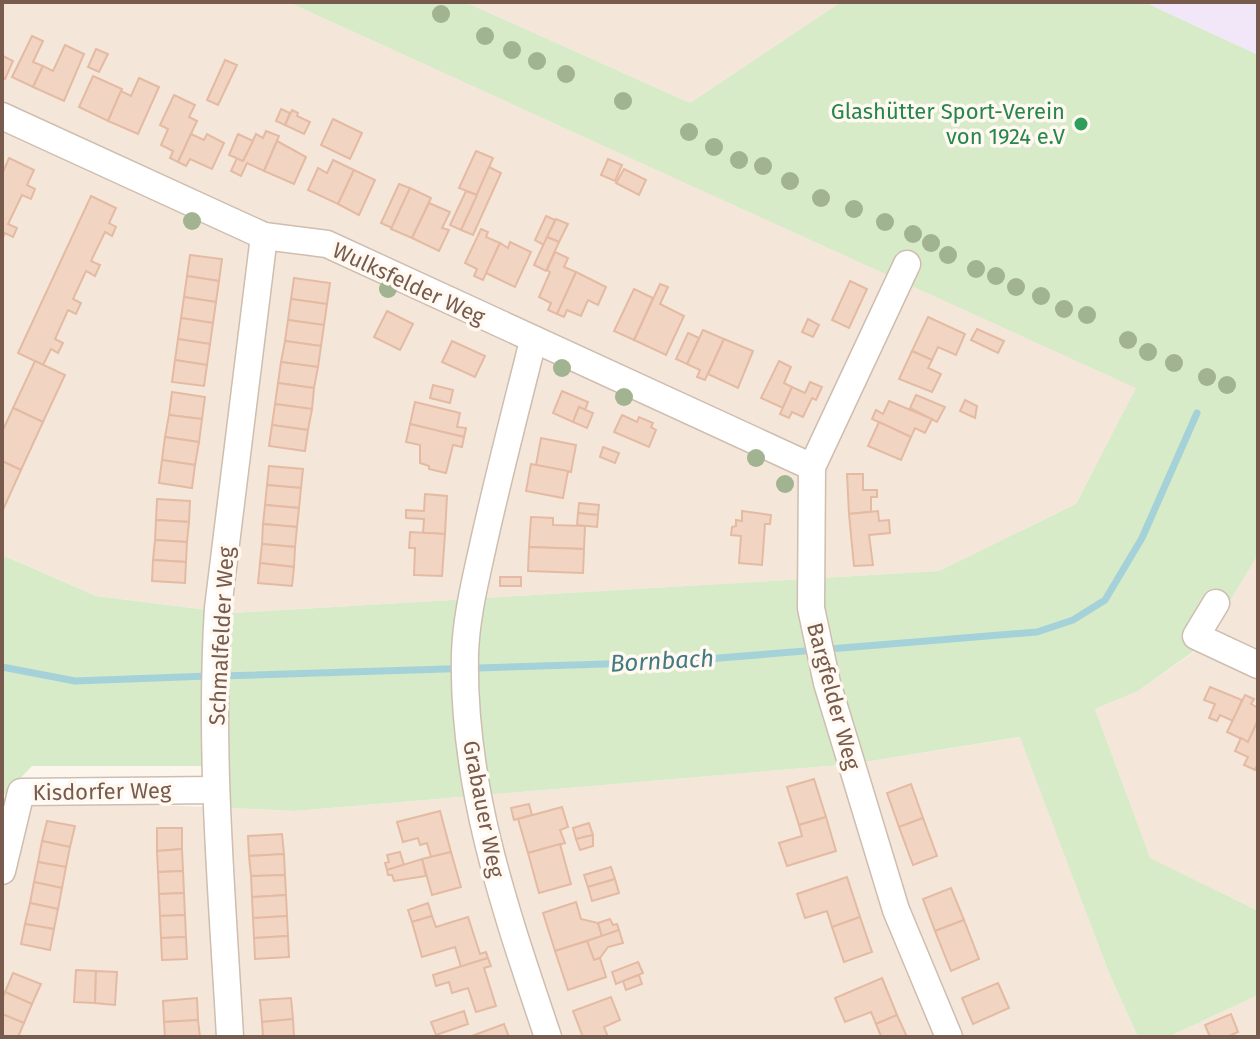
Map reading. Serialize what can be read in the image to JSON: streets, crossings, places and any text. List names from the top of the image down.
{
  "streets": {
    "street": [
      "Wulksfelder Weg",
      "Schmalfelder Weg",
      "Bargfelder Weg",
      "Kisdorfer Weg",
      "Grabauer Weg"
    ]
  },
  "crossings": [
    ["Wulksfelder Weg", "Schmalfelder Weg"],
    ["Wulksfelder Weg", "Bargfelder Weg"],
    ["Wulksfelder Weg", "Grabauer Weg"],
    ["Schmalfelder Weg", "Kisdorfer Weg"]
  ],
  "water": ["Bornbach"],
  "places": ["Glashütter Sport-Verein von 1924 e.V"]
}
